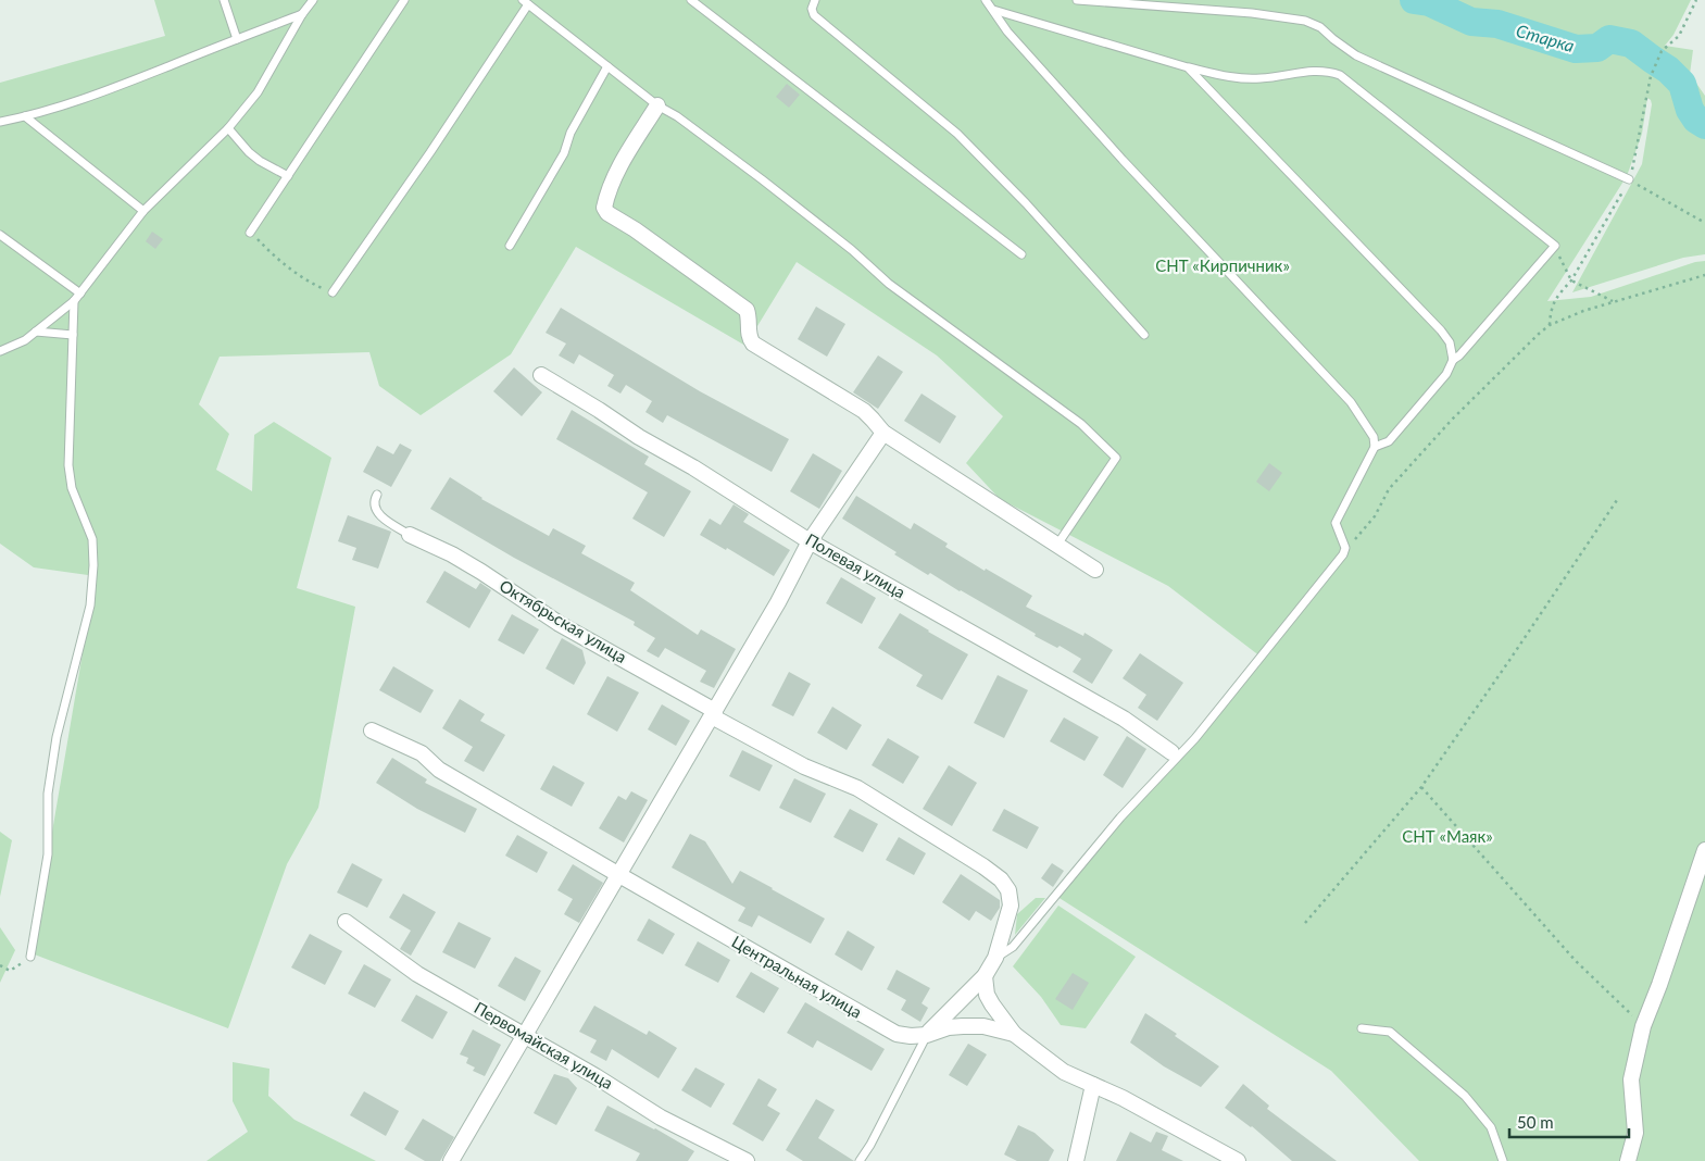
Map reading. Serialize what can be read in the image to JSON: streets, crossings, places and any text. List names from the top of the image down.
{
  "streets": {
    "street": [
      "Полевая улица",
      "Октябрьская улица",
      "Центральная улица",
      "Первомайская улица"
    ]
  },
  "water": ["Старка"],
  "parks": ["СНТ «Кирпичник»", "СНТ «Маяк»"],
  "scale_bar": "50 m"
}
